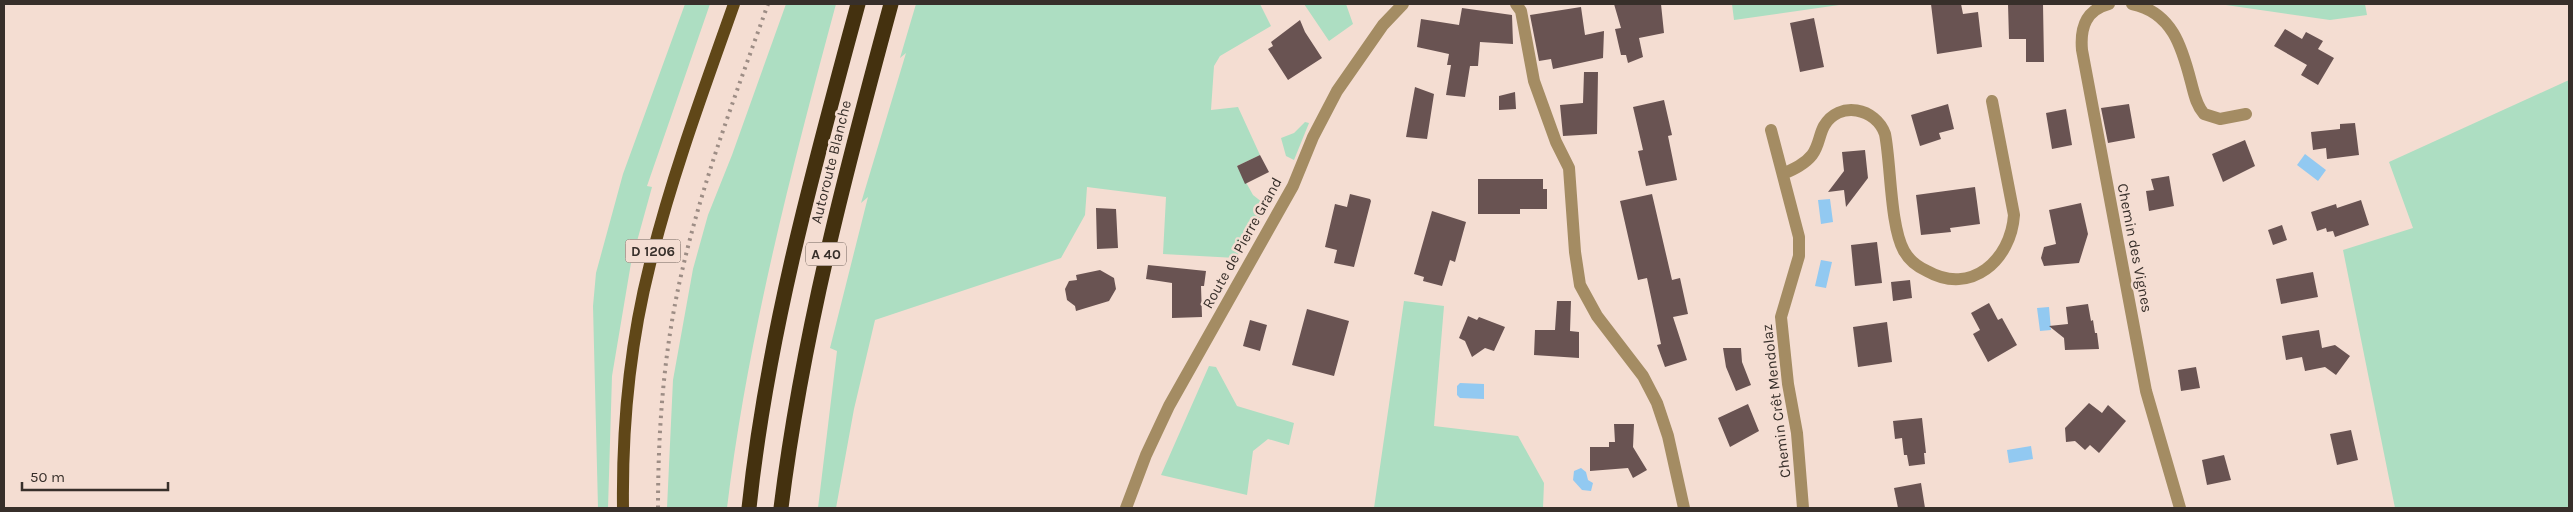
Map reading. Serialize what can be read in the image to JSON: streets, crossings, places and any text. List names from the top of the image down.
{
  "streets": {
    "highway": ["Autoroute Blanche", "A 40"],
    "main road": ["D 1206"],
    "street": ["Route de Pierre Grand", "Chemin des Vignes", "Chemin Crêt Mendolaz"]
  },
  "scale_bar": "50 m"
}
